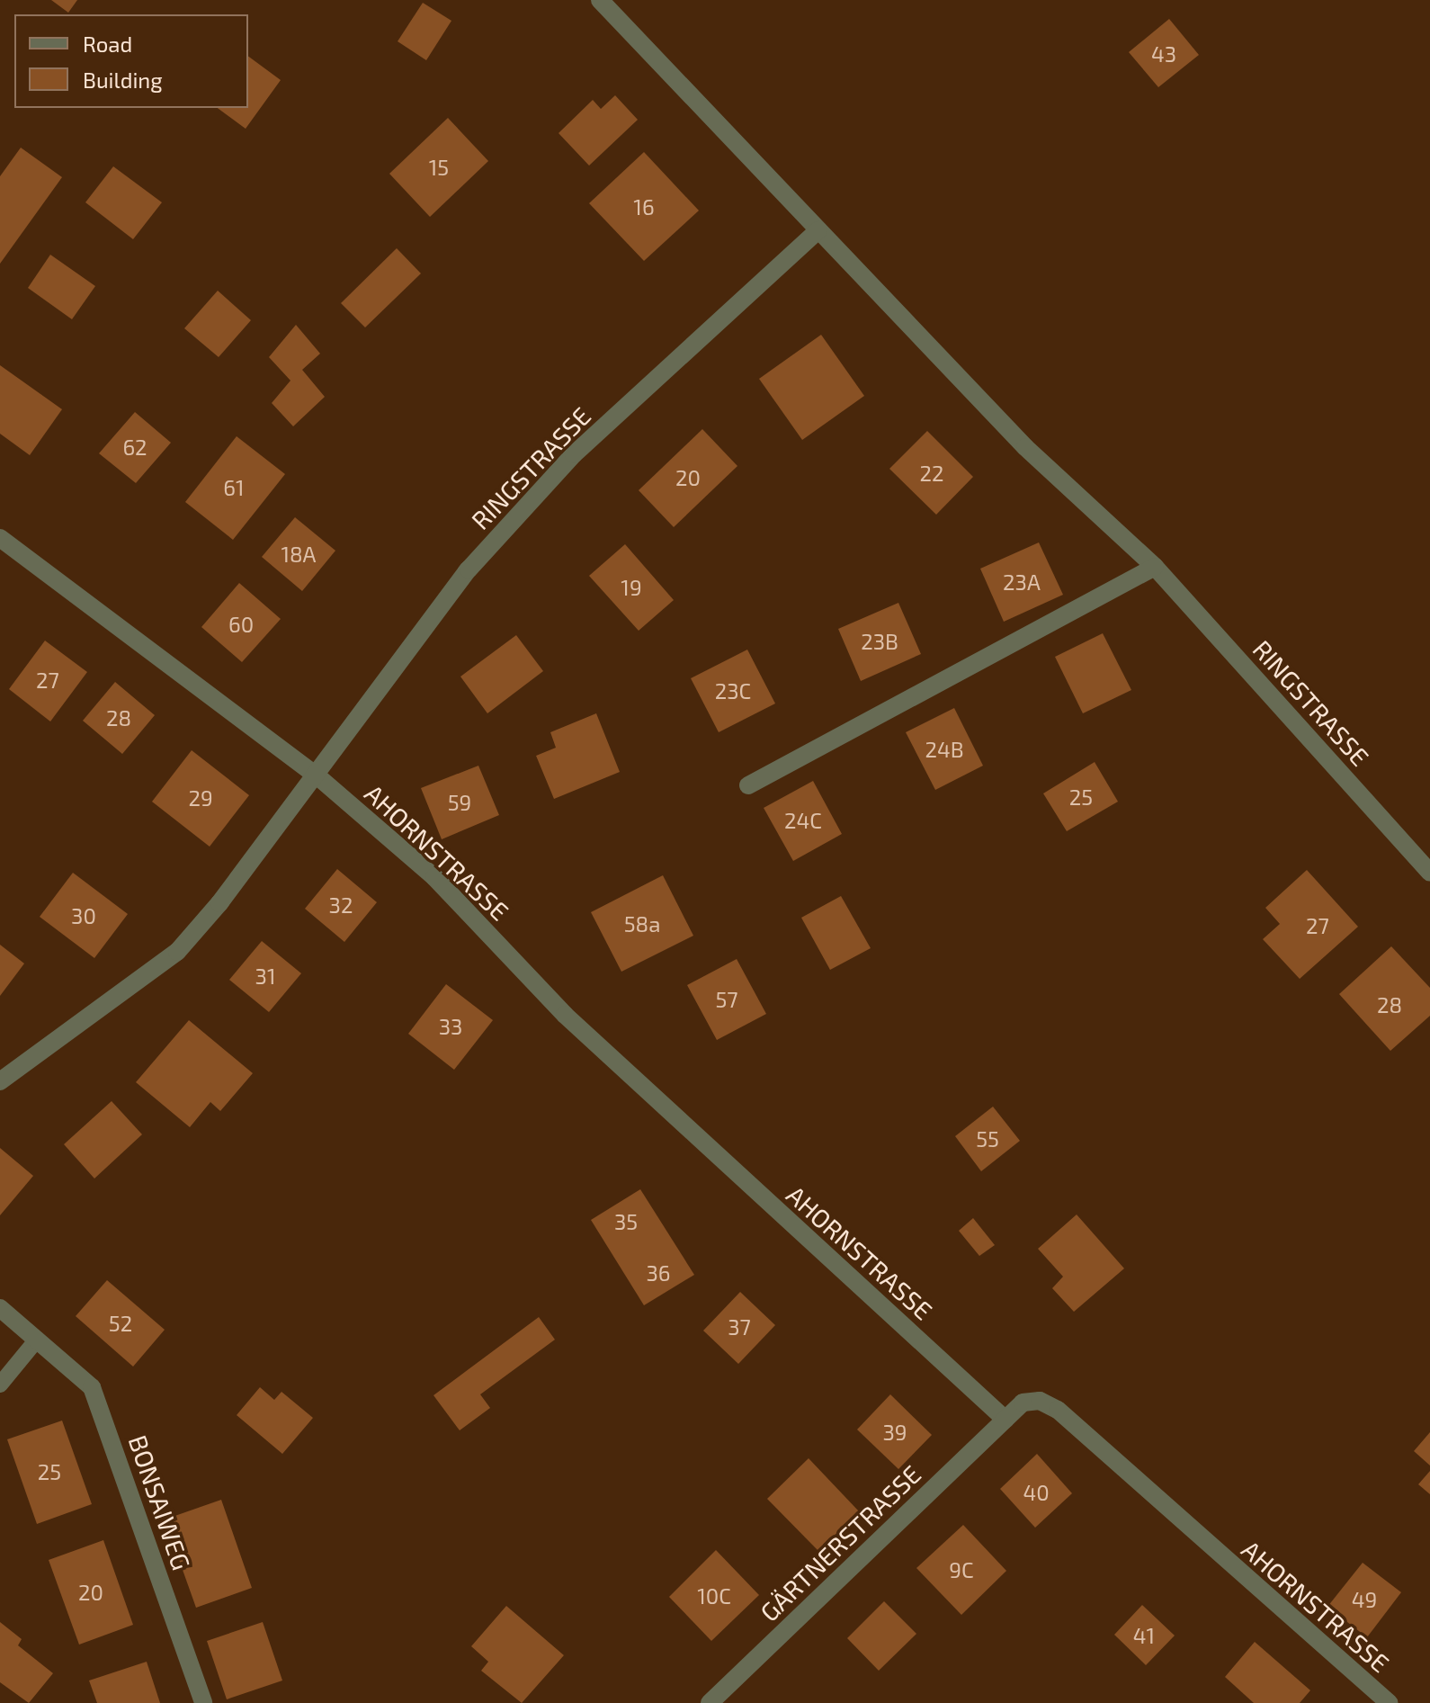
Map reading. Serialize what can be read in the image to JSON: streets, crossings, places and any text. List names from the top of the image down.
{
  "streets": {
    "street": [
      "RINGSTRASSE",
      "AHORNSTRASSE",
      "BONSAIWEG",
      "GÄRTNERSTRASSE"
    ]
  },
  "crossings": [
    ["RINGSTRASSE", "AHORNSTRASSE"],
    ["AHORNSTRASSE", "GÄRTNERSTRASSE"]
  ],
  "house_numbers": [
    "43",
    "15",
    "16",
    "62",
    "22",
    "20",
    "61",
    "18A",
    "23A",
    "19",
    "60",
    "23B",
    "27",
    "23C",
    "28",
    "24B",
    "25",
    "29",
    "59",
    "24C",
    "32",
    "30",
    "58a",
    "27",
    "31",
    "57",
    "28",
    "33",
    "55",
    "35",
    "36",
    "52",
    "37",
    "39",
    "25",
    "40",
    "9C",
    "20",
    "10C",
    "49",
    "41"
  ],
  "legend": ["Road", "Building"]
}
